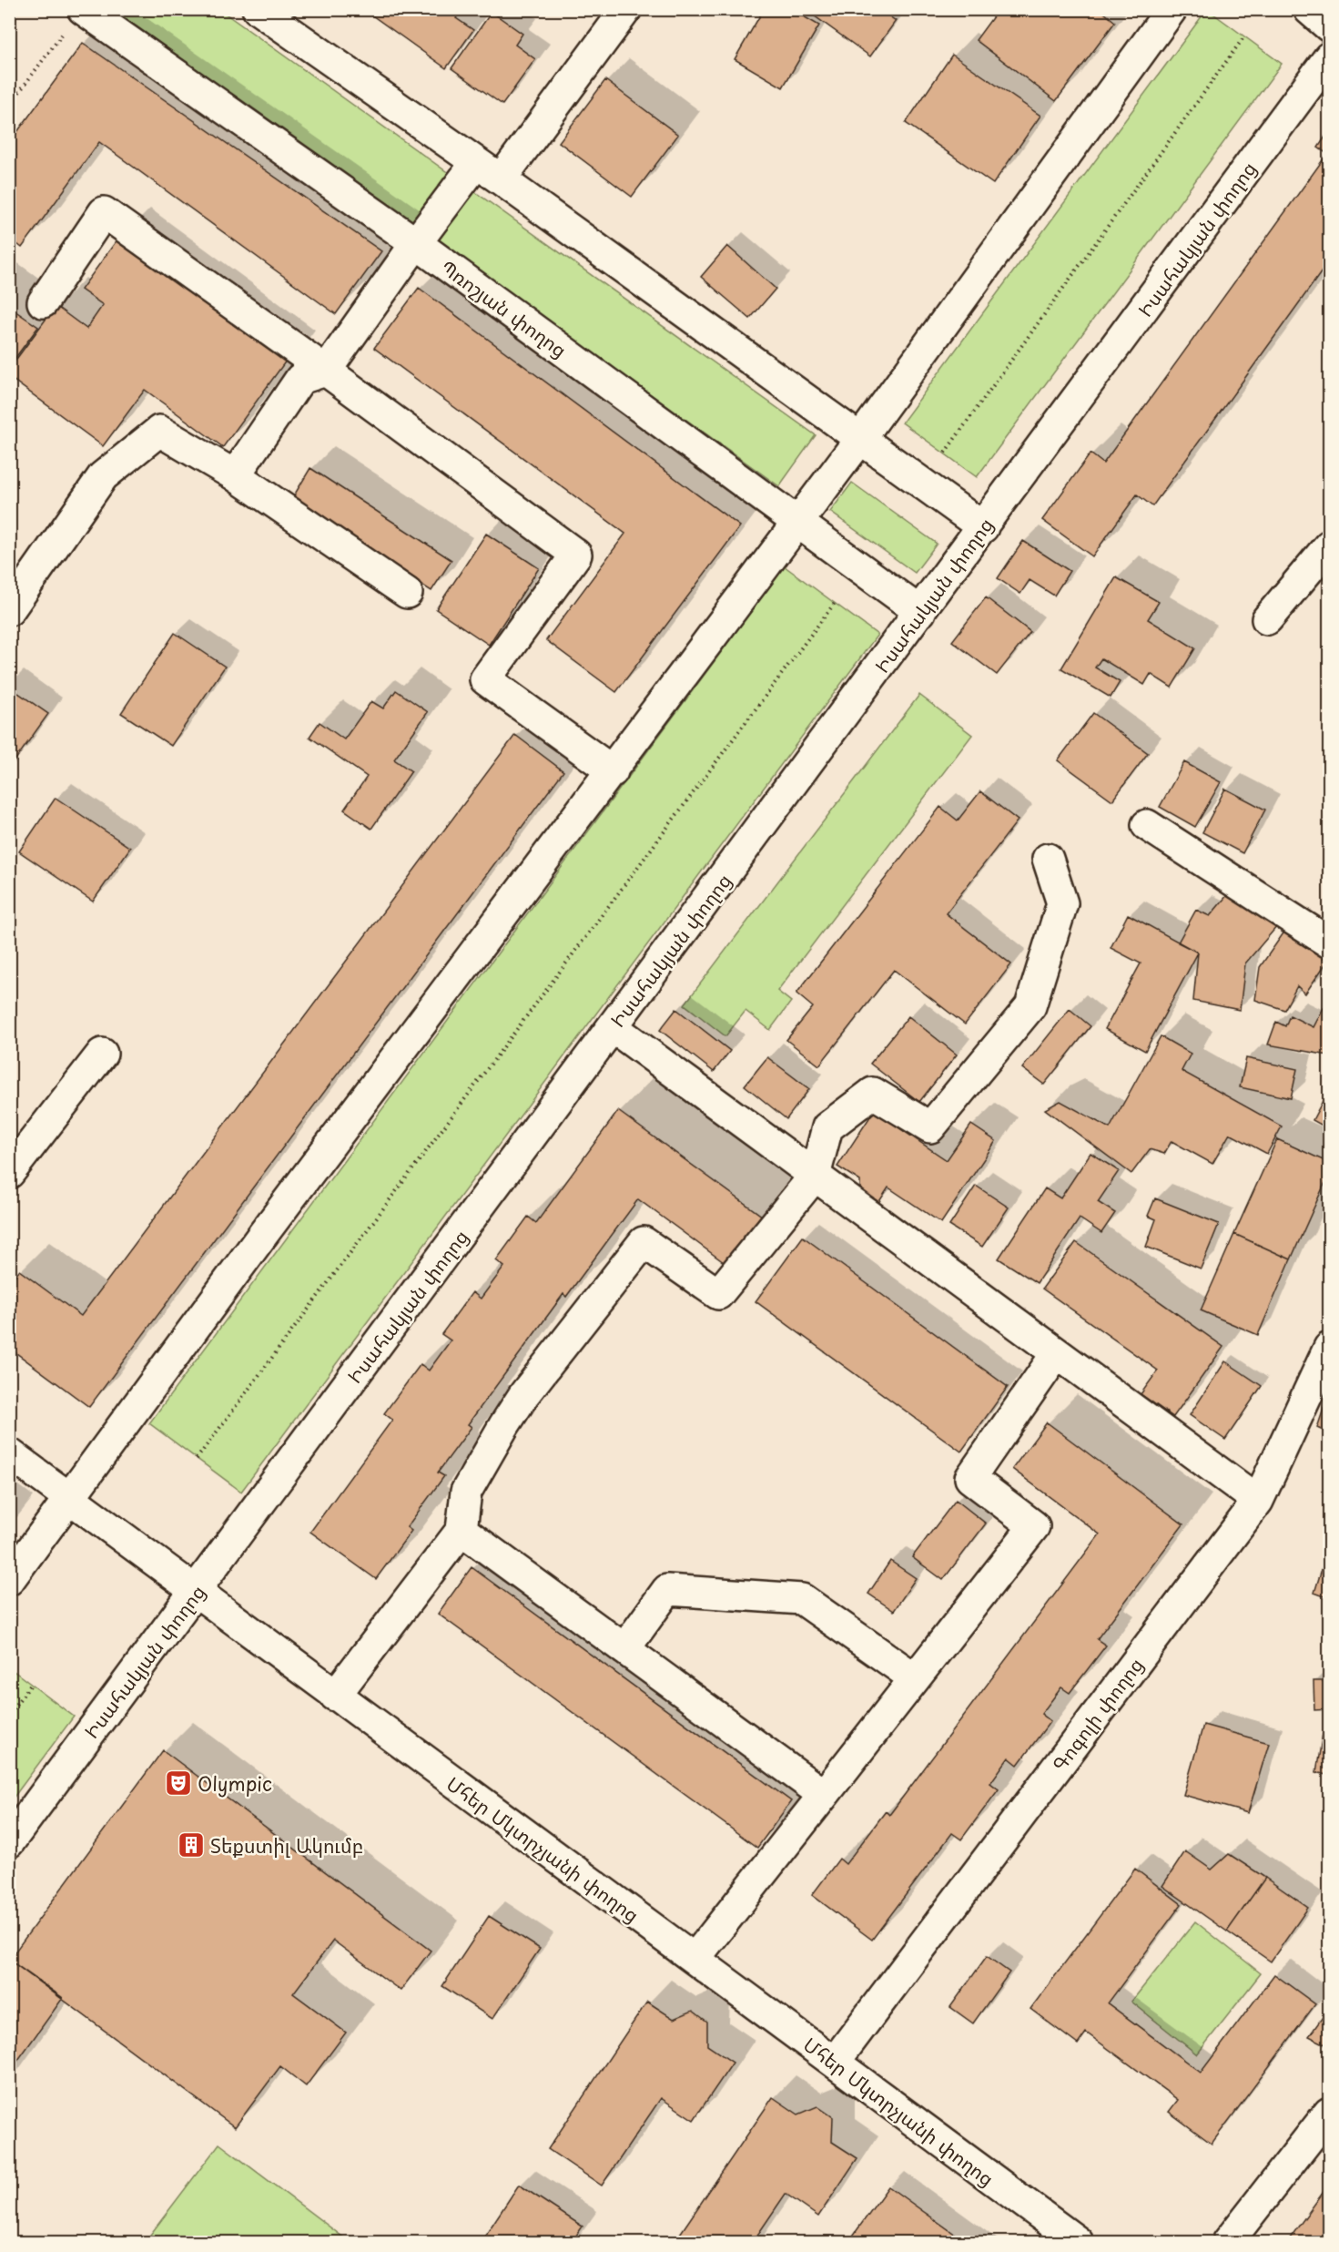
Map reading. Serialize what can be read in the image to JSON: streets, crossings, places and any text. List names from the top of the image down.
{
  "streets": {
    "street": [
      "Իսահակյան փողոց",
      "Պռոշյան փողոց",
      "Գոգոլի փողոց",
      "Մհեր Մկտրչյանի փողոց"
    ]
  },
  "crossings": [
    ["Իսահակյան փողոց", "Պռոշյան փողոց"],
    ["Իսահակյան փողոց", "Մհեր Մկտրչյանի փողոց"],
    ["Գոգոլի փողոց", "Մհեր Մկտրչյանի փողոց"]
  ],
  "places": {
    "theatre": ["Olympic"],
    "building": ["Տեքստիլ Ակումբ"]
  }
}
